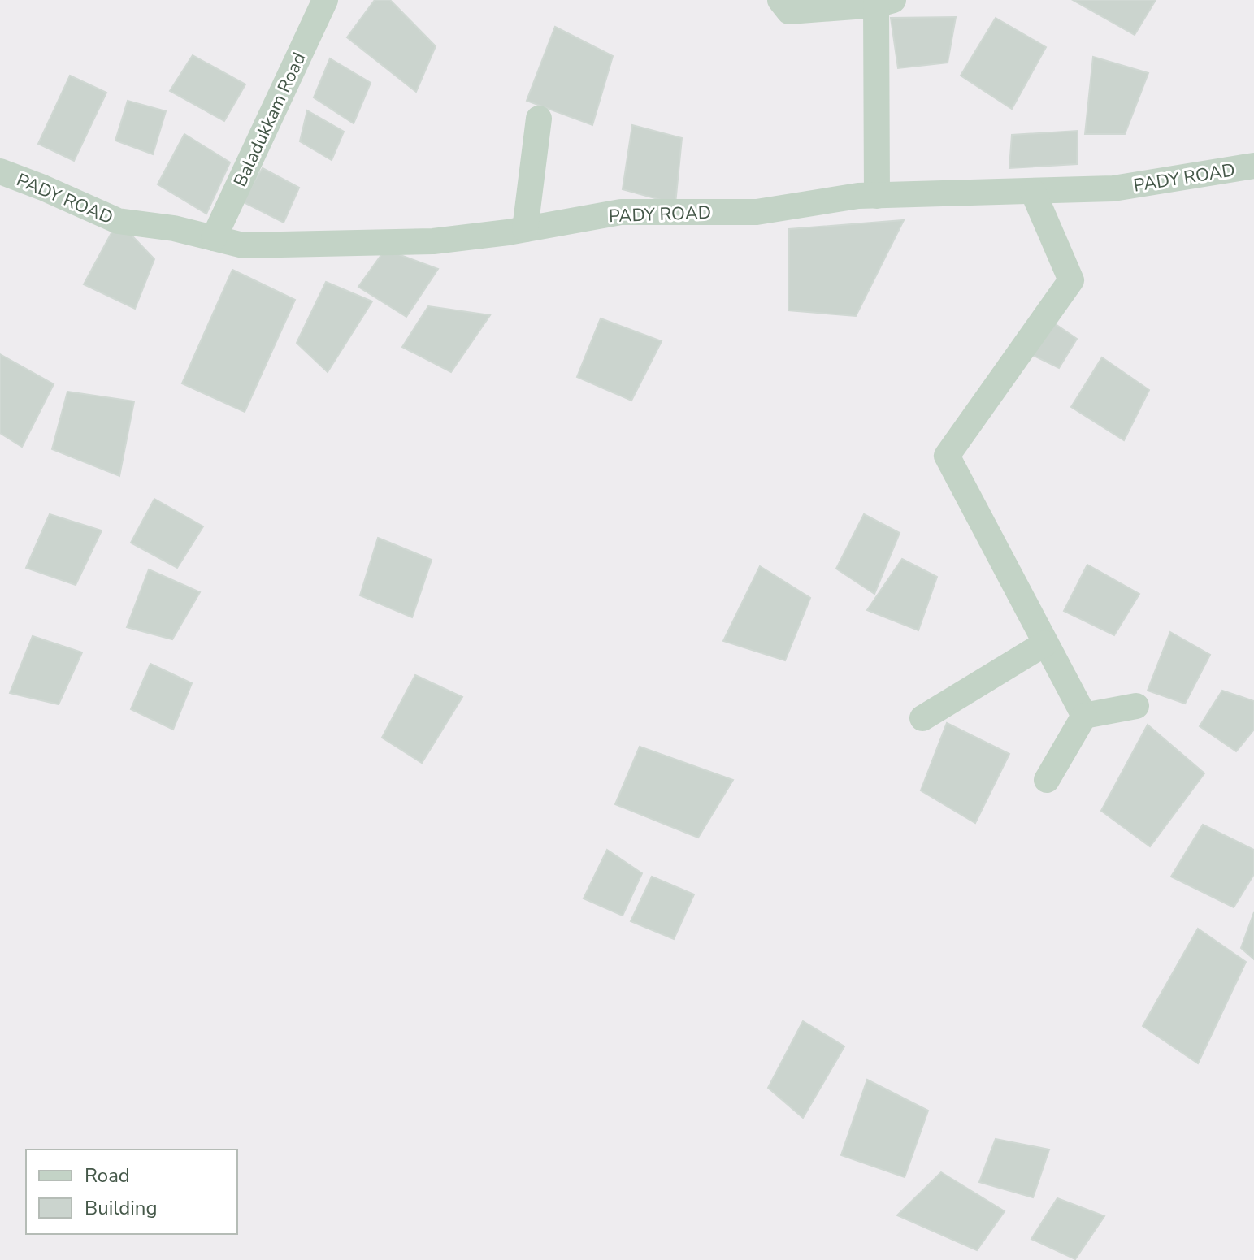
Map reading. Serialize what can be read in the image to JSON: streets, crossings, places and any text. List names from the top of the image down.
{
  "streets": {
    "street": ["Baladukkam Road", "PADY ROAD"]
  },
  "crossings": [
    ["Baladukkam Road", "PADY ROAD"]
  ],
  "legend": ["Road", "Building"]
}
